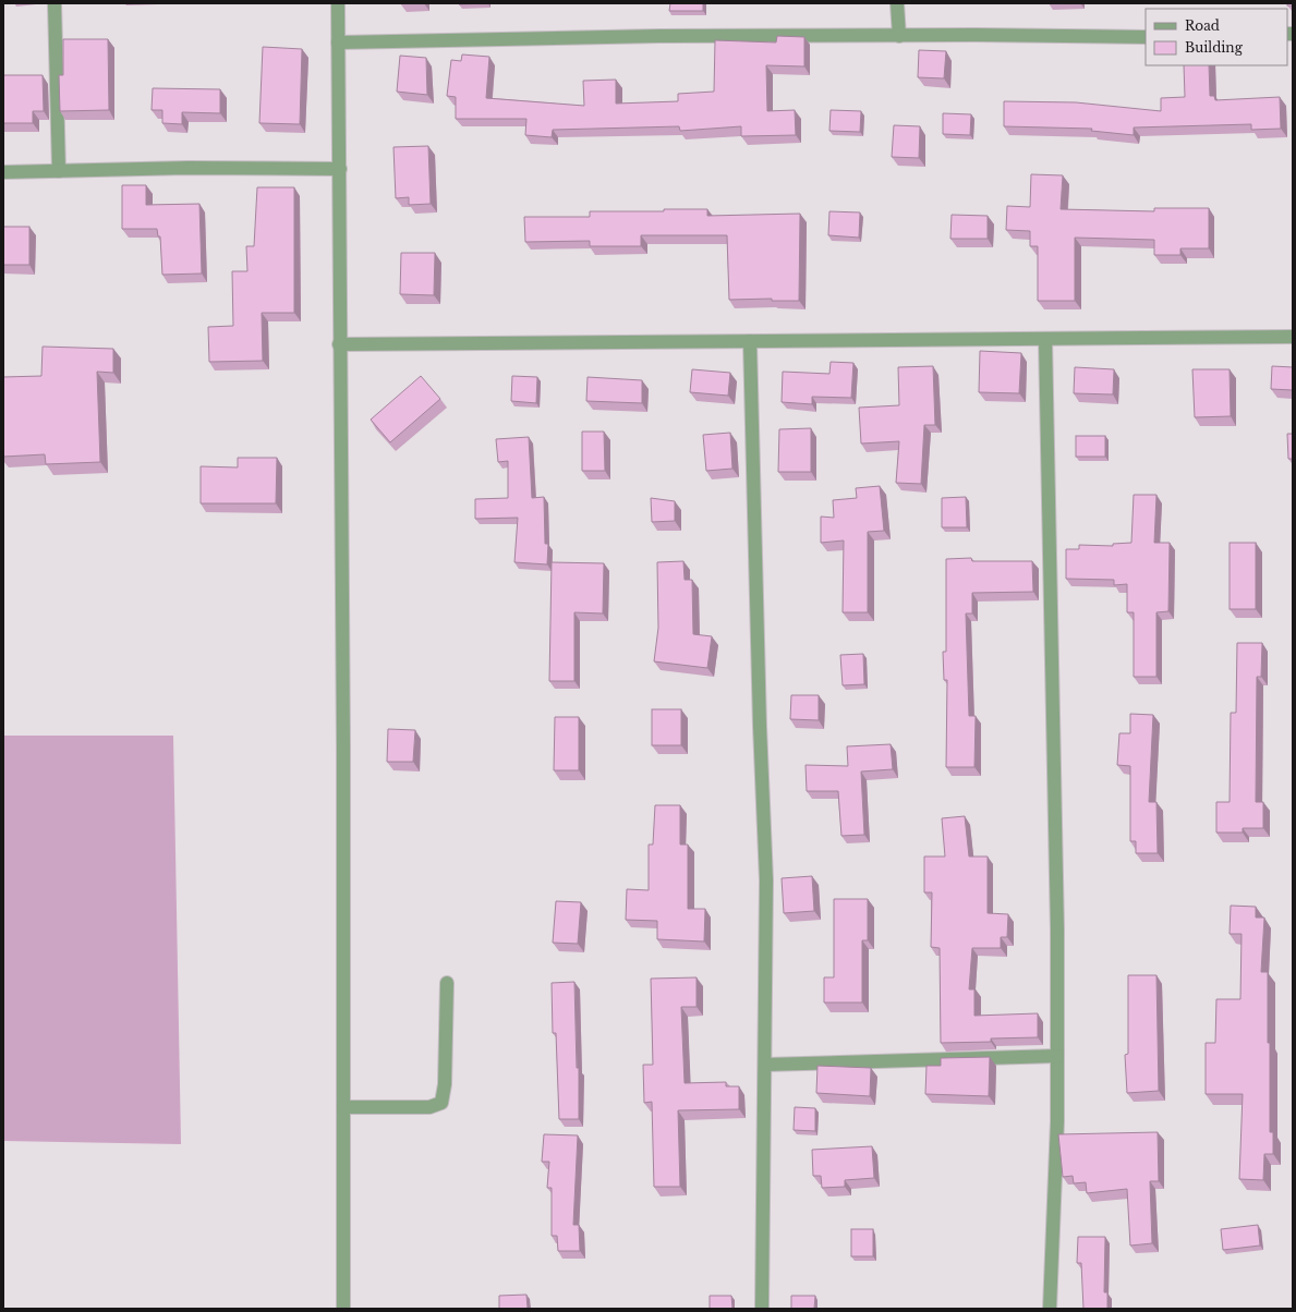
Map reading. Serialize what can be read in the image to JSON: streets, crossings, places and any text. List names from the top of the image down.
{
  "legend": ["Road", "Building"]
}
